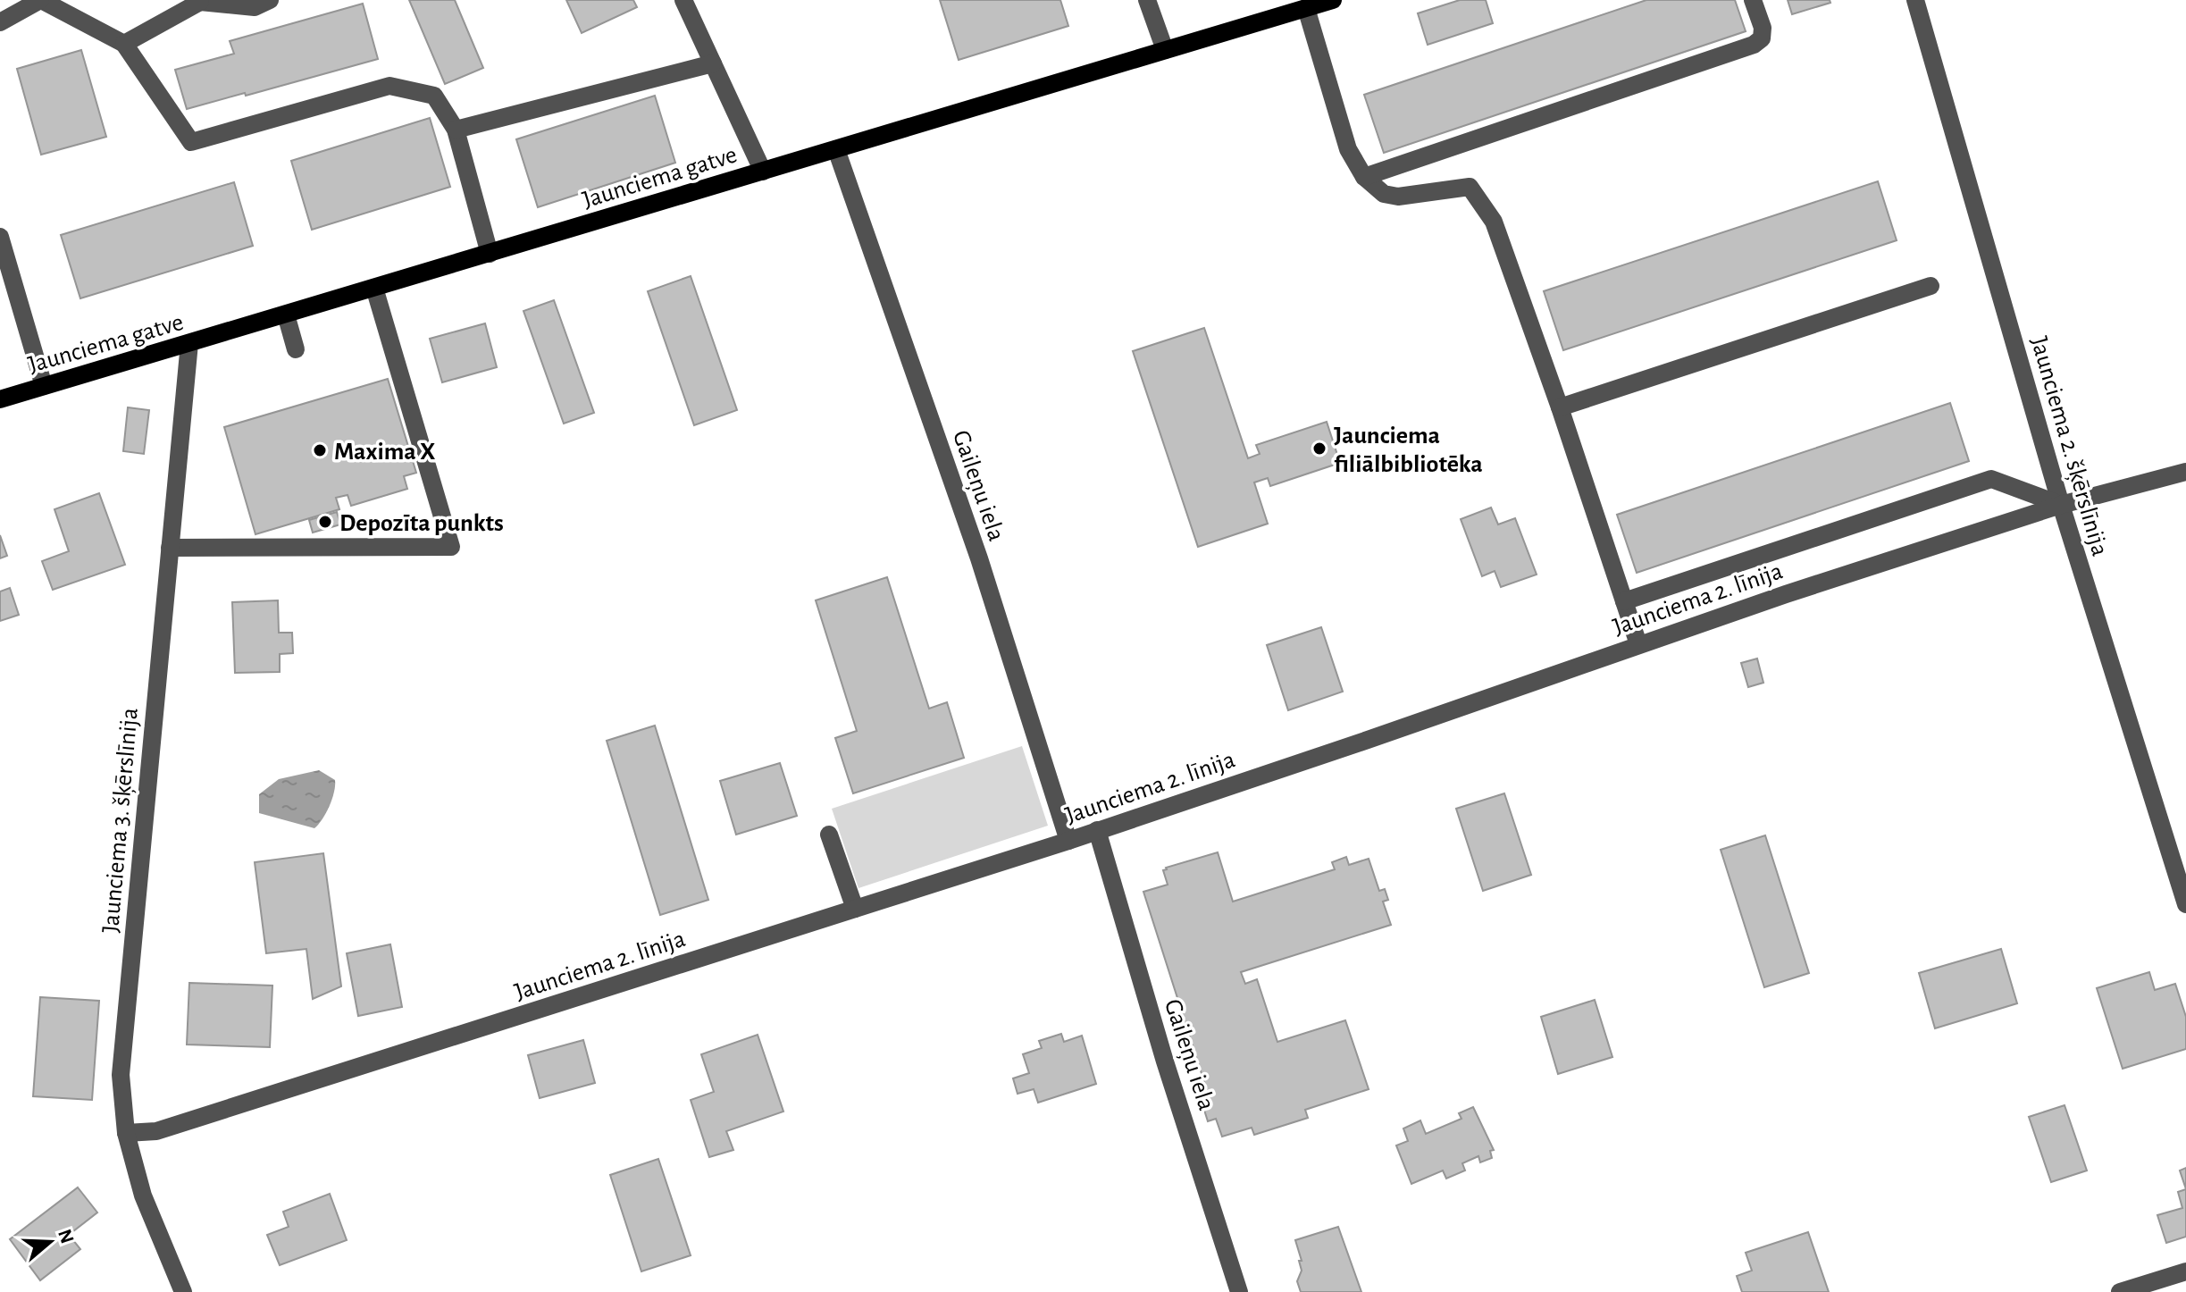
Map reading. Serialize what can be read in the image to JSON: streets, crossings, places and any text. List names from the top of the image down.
{
  "streets": {
    "main road": ["Jaunciema gatve"],
    "street": [
      "Jaunciema 2. šķērslīnija",
      "Gaileņu iela",
      "Jaunciema 2. līnija",
      "Jaunciema 3. šķērslīnija"
    ]
  },
  "crossings": [
    ["Jaunciema gatve", "Gaileņu iela"],
    ["Jaunciema gatve", "Jaunciema 3. šķērslīnija"],
    ["Jaunciema 2. šķērslīnija", "Jaunciema 2. līnija"],
    ["Gaileņu iela", "Jaunciema 2. līnija"],
    ["Jaunciema 2. līnija", "Jaunciema 3. šķērslīnija"]
  ],
  "places": ["Jaunciema filiālbibliotēka", "Maxima X", "Depozīta punkts"],
  "north": "right"
}
